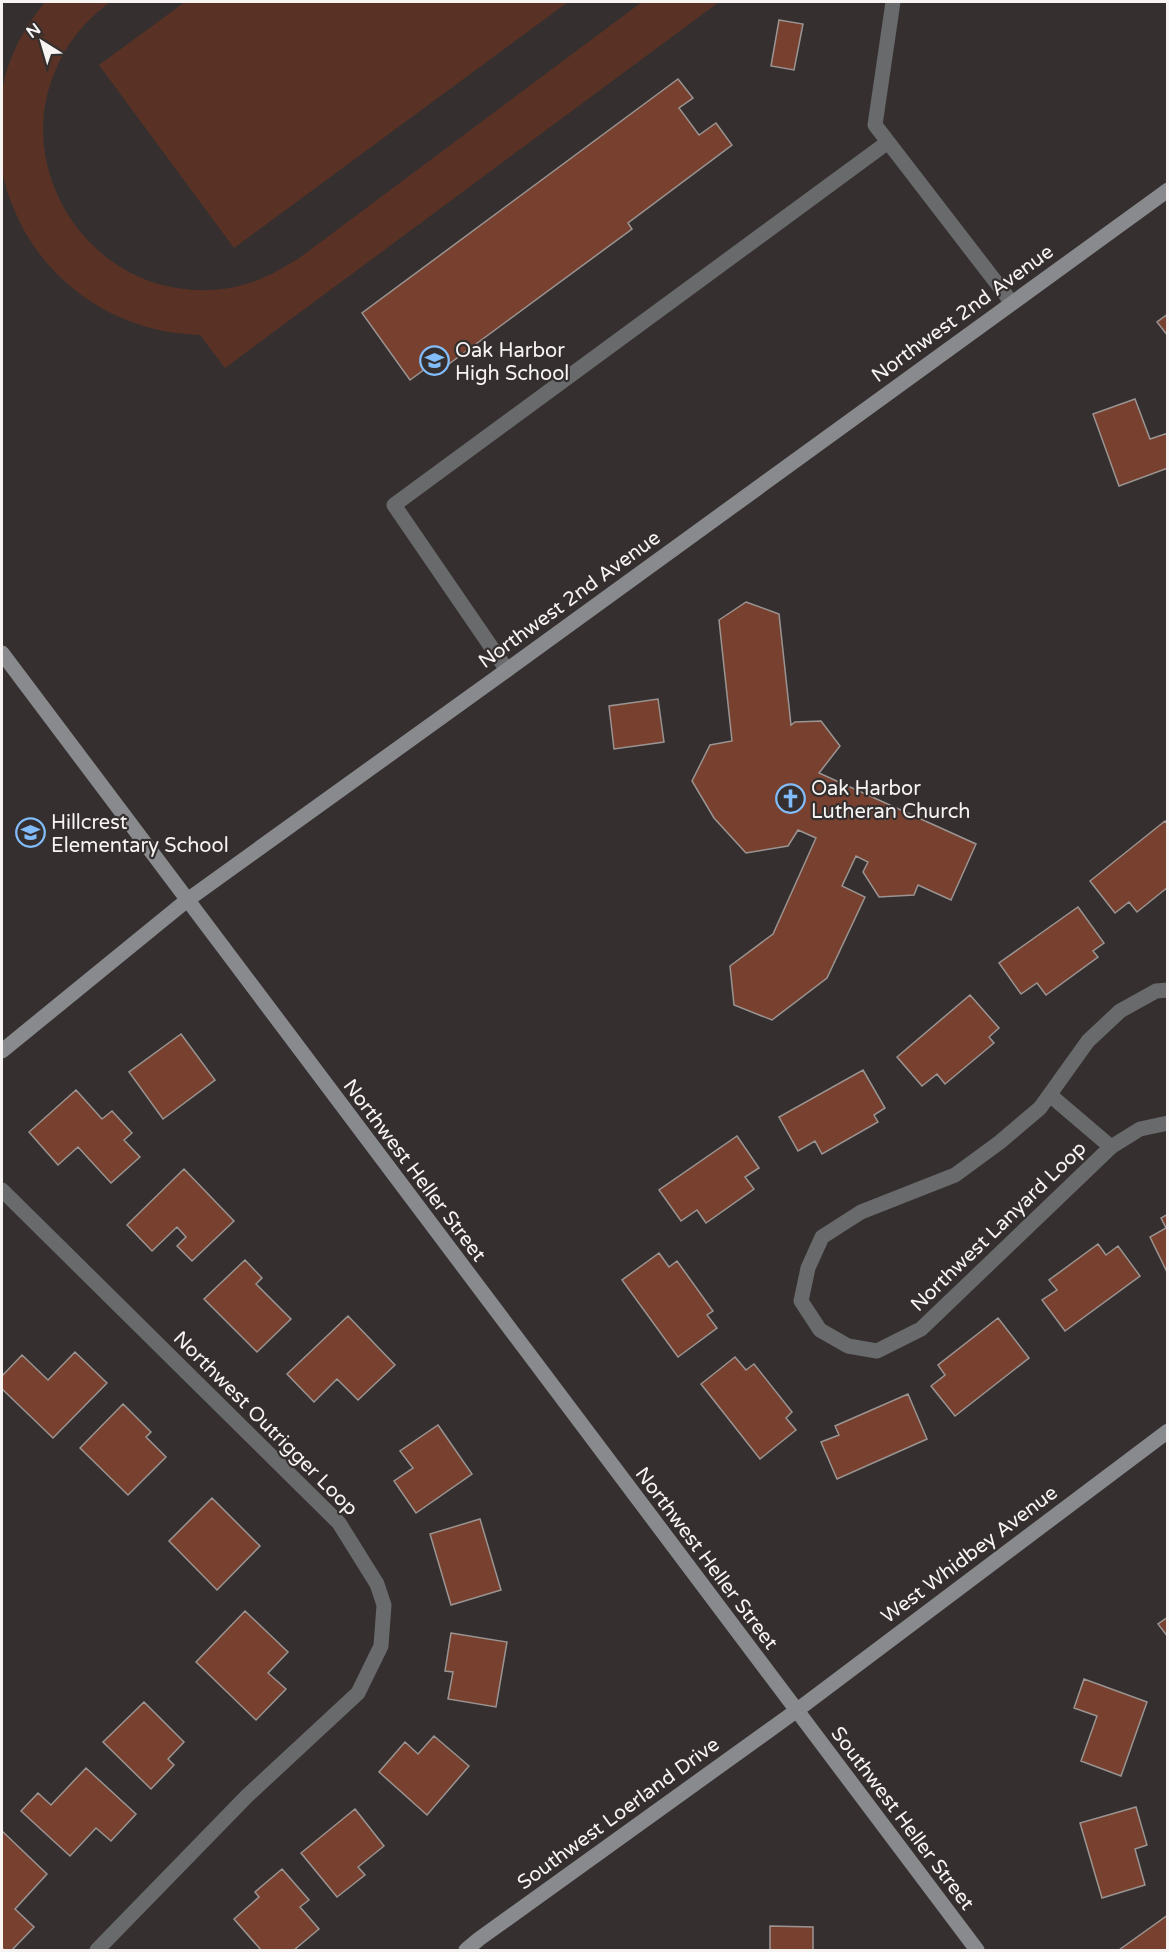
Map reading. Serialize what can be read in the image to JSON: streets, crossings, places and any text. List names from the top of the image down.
{
  "streets": {
    "street": [
      "Northwest 2nd Avenue",
      "Northwest Heller Street",
      "Northwest Lanyard Loop",
      "Northwest Outrigger Loop",
      "West Whidbey Avenue",
      "Southwest Loerland Drive",
      "Southwest Heller Street"
    ]
  },
  "crossings": [
    ["Northwest 2nd Avenue", "Northwest Heller Street"],
    ["Northwest Heller Street", "West Whidbey Avenue"],
    ["Northwest Heller Street", "Southwest Loerland Drive"],
    ["Northwest Heller Street", "Southwest Heller Street"],
    ["West Whidbey Avenue", "Southwest Loerland Drive"],
    ["West Whidbey Avenue", "Southwest Heller Street"],
    ["Southwest Loerland Drive", "Southwest Heller Street"]
  ],
  "places": {
    "school or university": ["Oak Harbor High School", "Hillcrest Elementary School"],
    "church": ["Oak Harbor Lutheran Church"]
  },
  "north": "top left"
}
